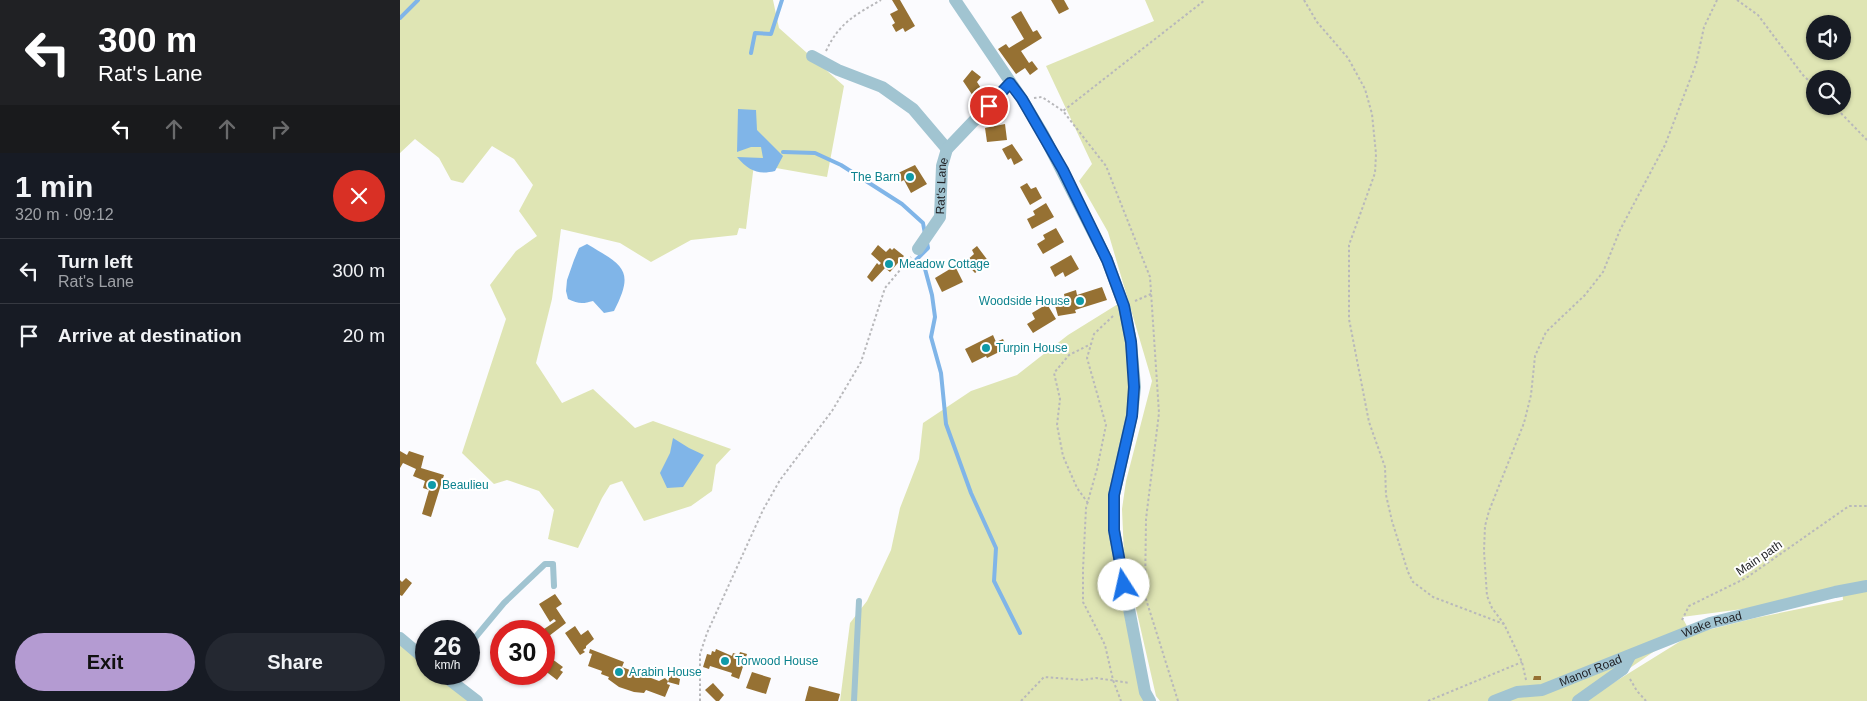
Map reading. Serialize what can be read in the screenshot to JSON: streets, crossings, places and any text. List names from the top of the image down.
{
  "streets": {
    "street": ["Rat's Lane", "Wake Road", "Manor Road"],
    "path": ["Main path"]
  },
  "crossings": [
    ["Main path", "Wake Road"],
    ["Wake Road", "Manor Road"]
  ],
  "places": [
    "The Barn",
    "Meadow Cottage",
    "Woodside House",
    "Turpin House",
    "Beaulieu",
    "Torwood House",
    "Arabin House"
  ],
  "page": {
    "turn": ["300 m", "Rat's Lane"],
    "heading": ["1 min", "320 m · 09:12"],
    "list": [
      {
        "name": "Turn left",
        "note": "Rat's Lane",
        "value": "300 m"
      },
      {
        "name": "Arrive at destination",
        "value": "20 m"
      }
    ],
    "speed": "26 km/h",
    "limit": "30",
    "buttons": ["Exit", "Share"]
  }
}
